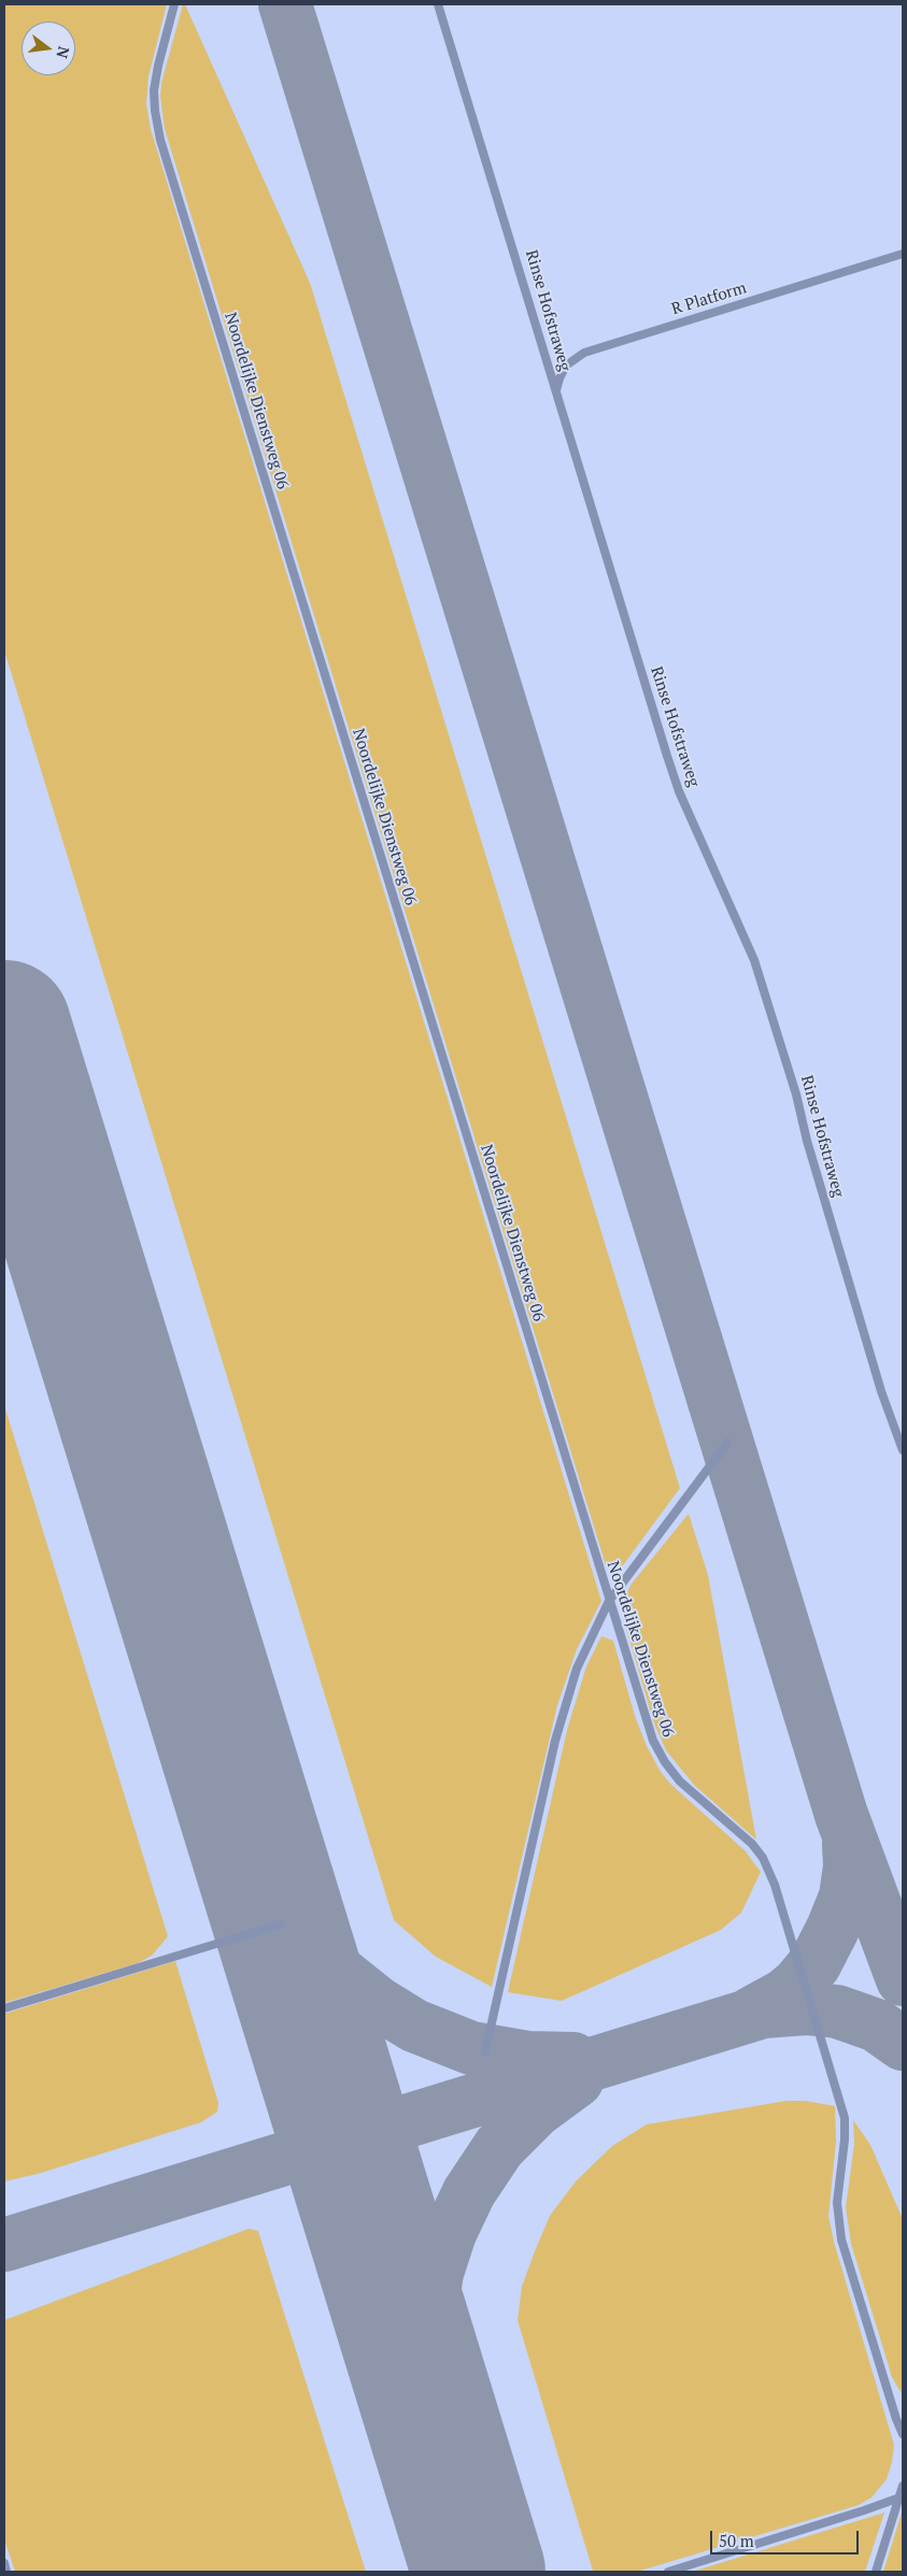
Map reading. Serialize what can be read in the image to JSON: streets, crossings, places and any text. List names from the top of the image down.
{
  "streets": {
    "lane": ["R Platform", "Rinse Hofstraweg", "Noordelijke Dienstweg 06"]
  },
  "crossings": [
    ["R Platform", "Rinse Hofstraweg"]
  ],
  "scale_bar": "50 m",
  "north": "right"
}
